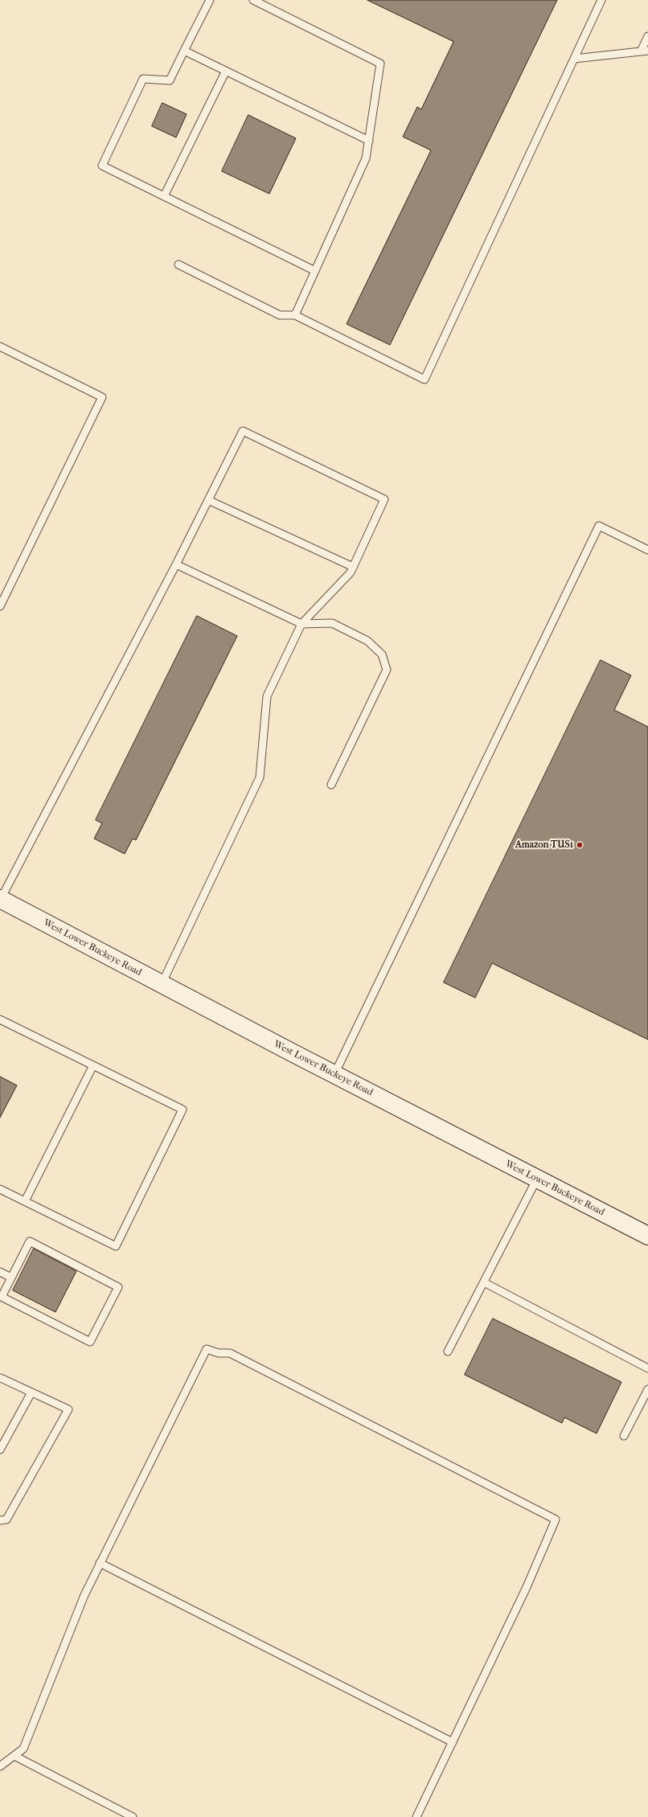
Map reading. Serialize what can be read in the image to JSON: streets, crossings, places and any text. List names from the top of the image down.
{
  "streets": {
    "main road": ["West Lower Buckeye Road"]
  },
  "places": ["Amazon TUS1"]
}
